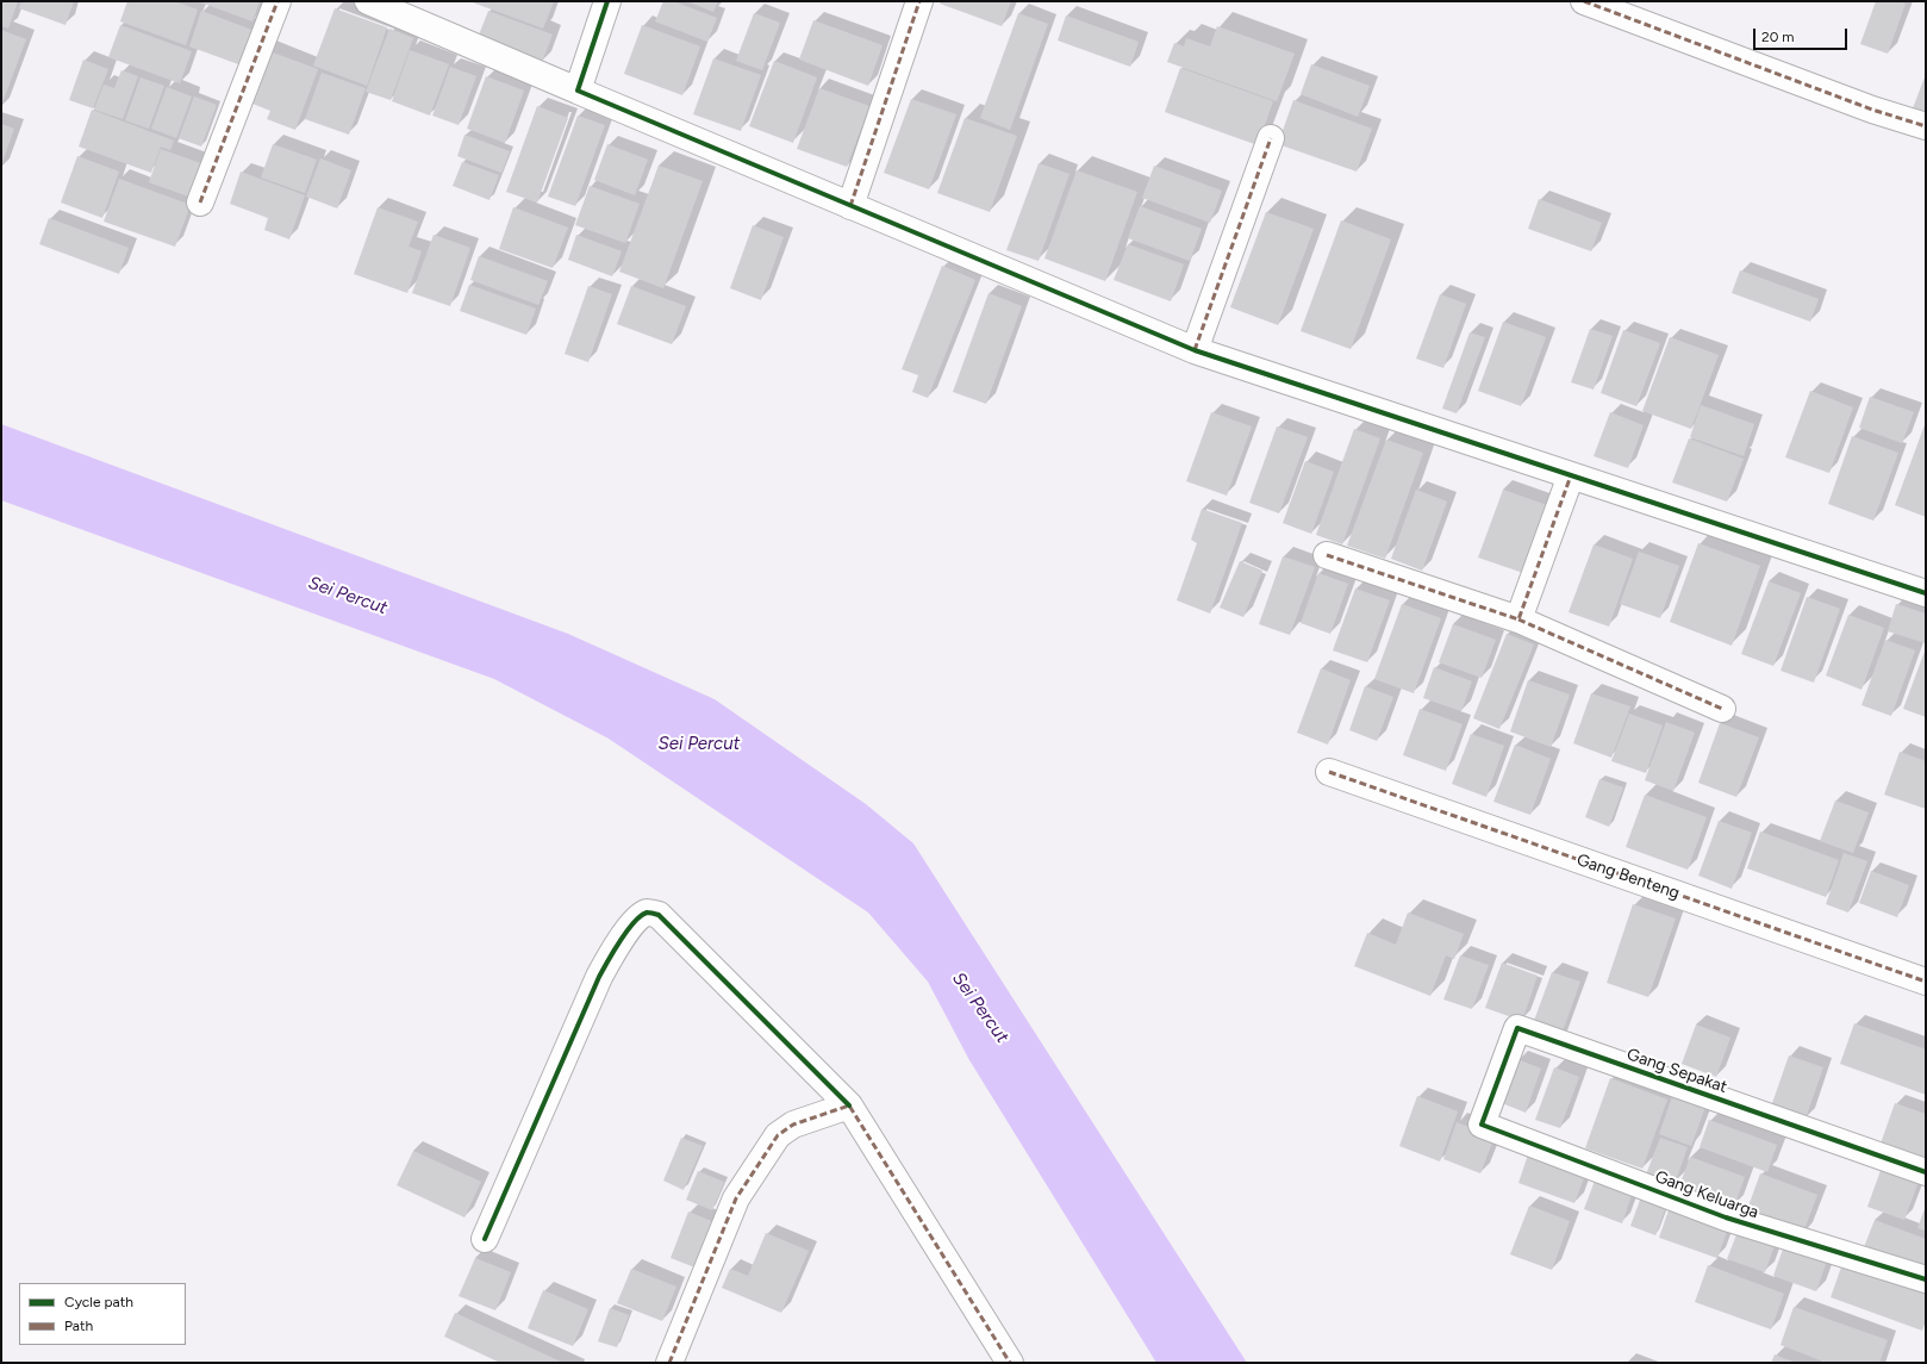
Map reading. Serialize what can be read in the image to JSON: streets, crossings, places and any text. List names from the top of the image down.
{
  "streets": {
    "street": ["Gang Benteng", "Gang Sepakat", "Gang Keluarga"]
  },
  "crossings": [
    ["Gang Sepakat", "Gang Keluarga"]
  ],
  "water": ["Sei Percut"],
  "legend": ["Cycle path", "Path"],
  "scale_bar": "20 m"
}
